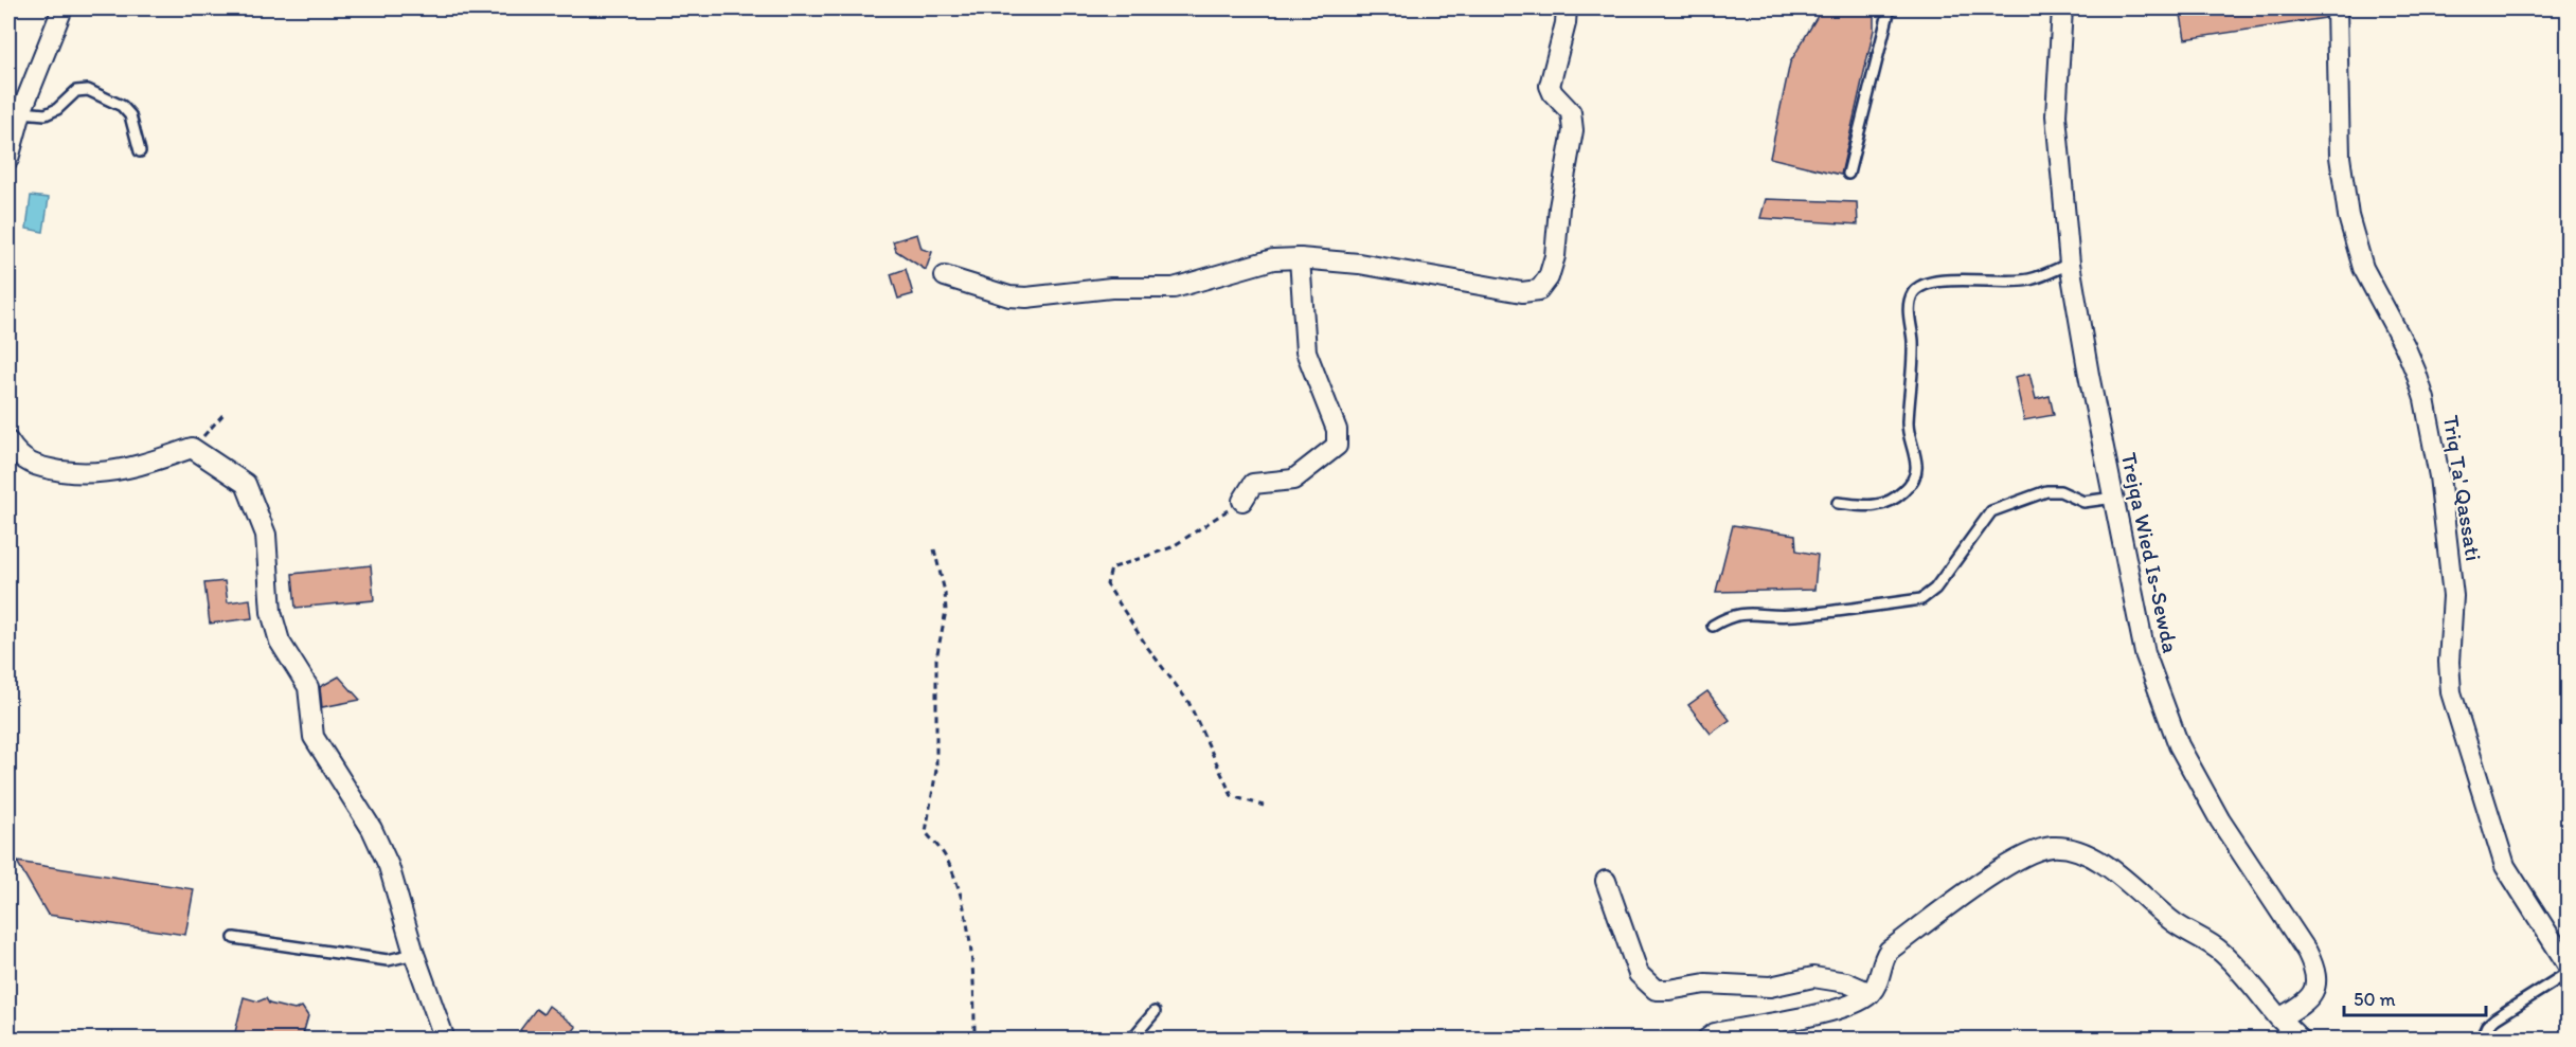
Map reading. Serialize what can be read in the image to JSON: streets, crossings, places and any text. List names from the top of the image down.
{
  "streets": {
    "street": ["Triq Ta' Qassati", "Trejqa Wied Is-Sewda"]
  },
  "scale_bar": "50 m"
}
